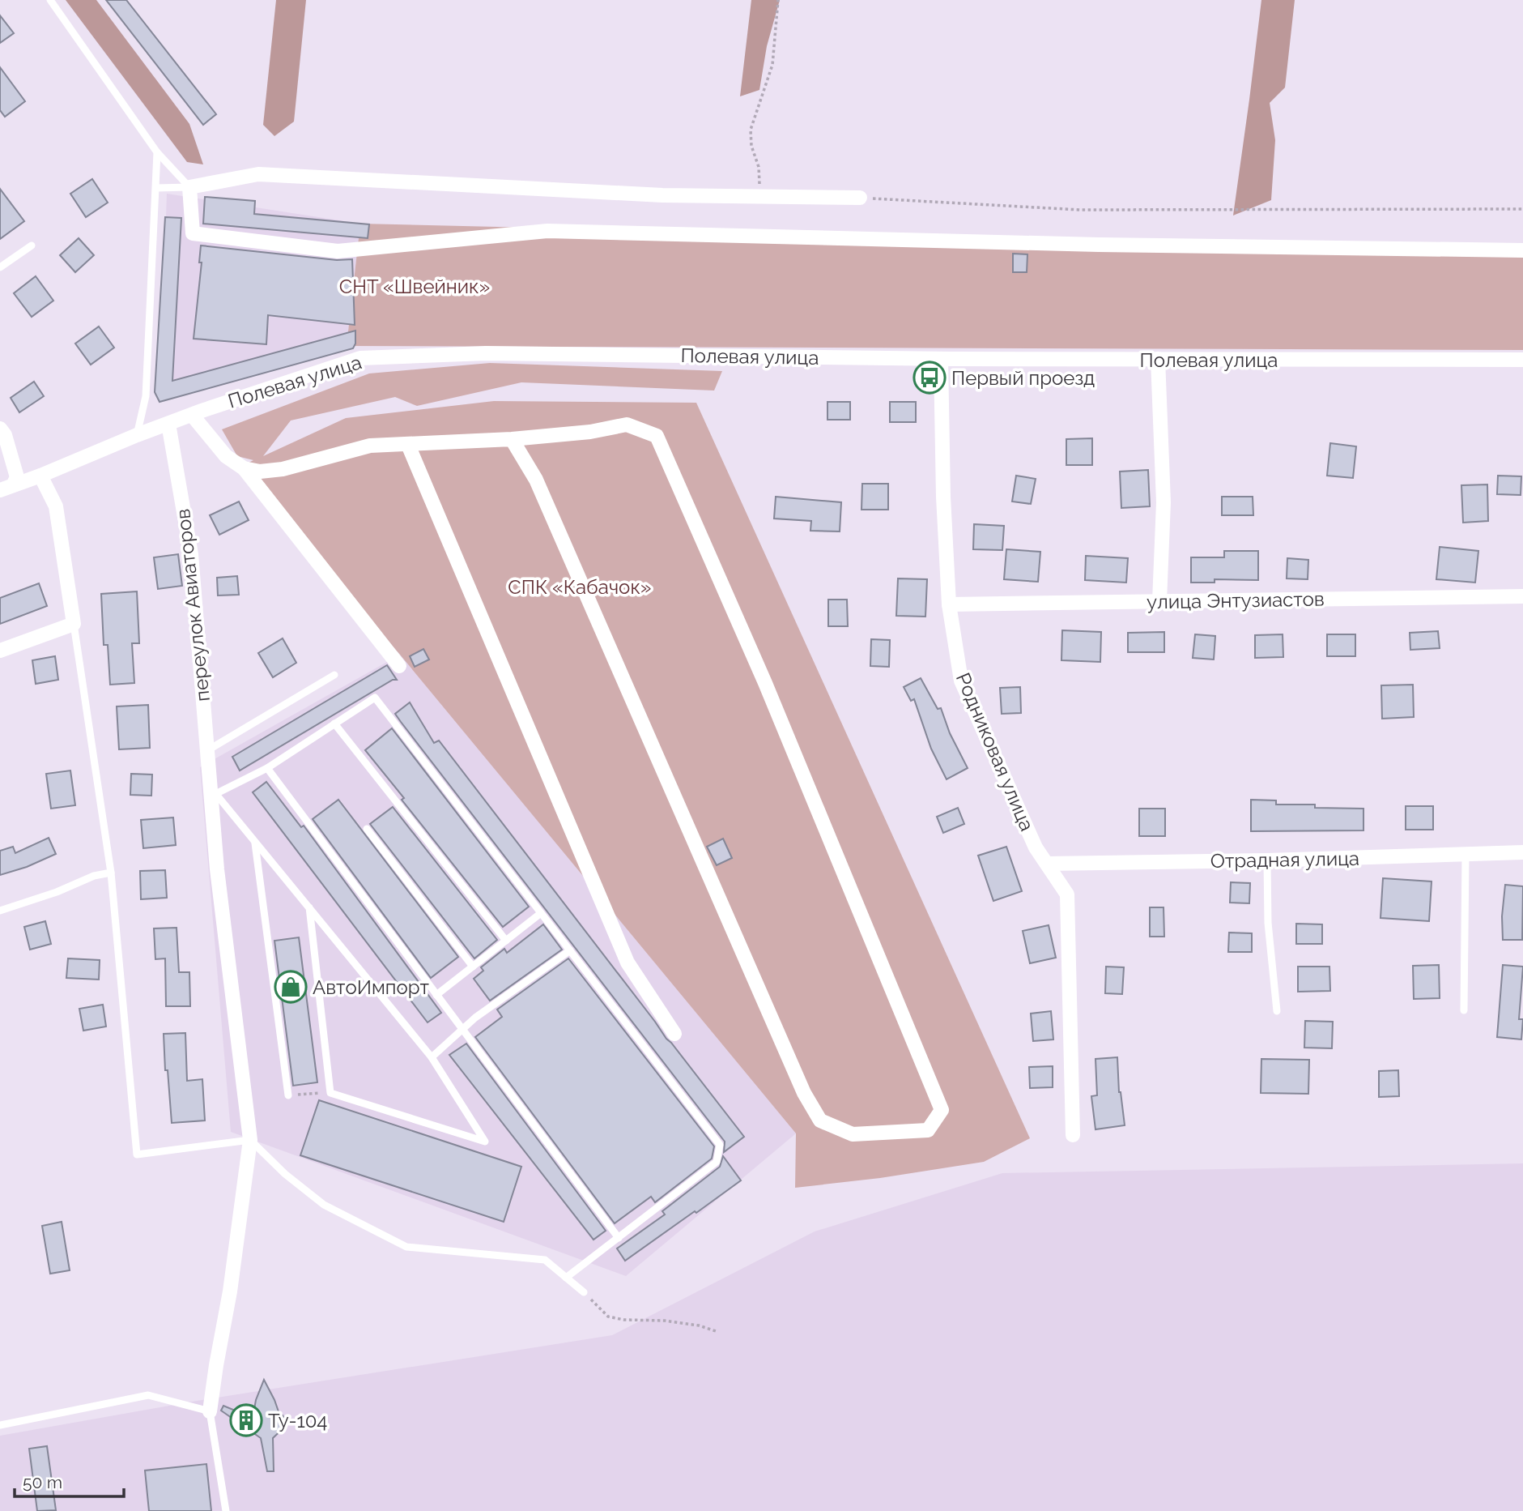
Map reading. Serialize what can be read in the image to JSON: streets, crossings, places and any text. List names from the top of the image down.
{
  "streets": {
    "street": [
      "Полевая улица",
      "улица Энтузиастов",
      "переулок Авиаторов",
      "Родниковая улица",
      "Отрадная улица"
    ]
  },
  "crossings": [
    ["Полевая улица", "переулок Авиаторов"],
    ["Полевая улица", "Родниковая улица"],
    ["улица Энтузиастов", "Родниковая улица"],
    ["Родниковая улица", "Отрадная улица"]
  ],
  "parks": ["СНТ «Швейник»", "СПК «Кабачок»"],
  "places": {
    "bus stop": ["Первый проезд"],
    "shop": ["АвтоИмпорт"],
    "building": ["Ту-104"]
  },
  "scale_bar": "50 m"
}
